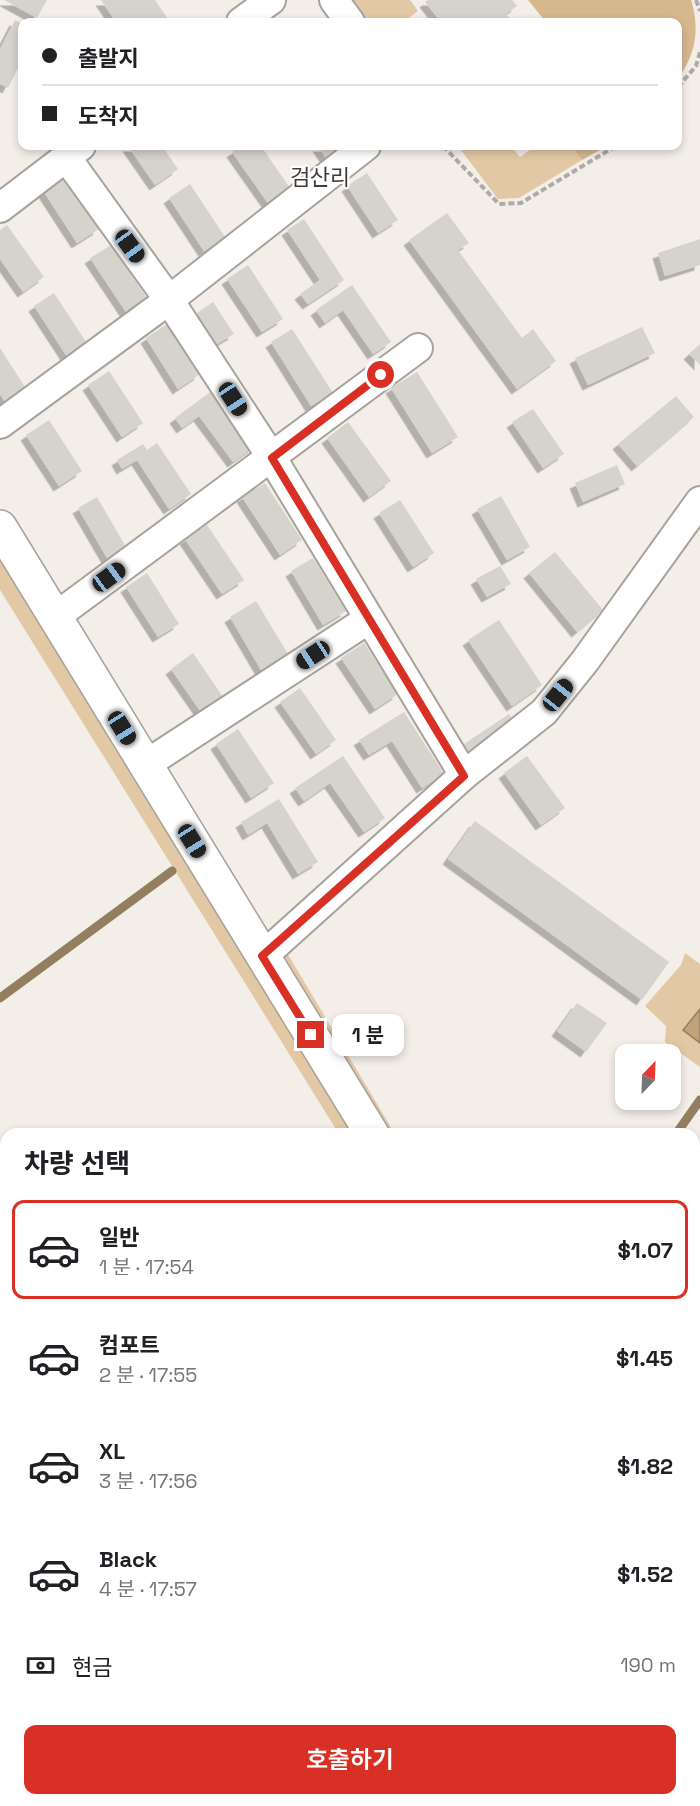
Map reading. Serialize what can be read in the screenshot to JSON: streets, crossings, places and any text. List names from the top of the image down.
{
  "districts": ["검산리"],
  "north": "top right",
  "page": {
    "banner": ["출발지", "도착지"],
    "bubble": "1 분",
    "heading": "차량 선택",
    "list": [
      {
        "name": "일반",
        "note": "1 분 · 17:54",
        "value": "$1.07"
      },
      {
        "name": "컴포트",
        "note": "2 분 · 17:55",
        "value": "$1.45"
      },
      {
        "name": "XL",
        "note": "3 분 · 17:56",
        "value": "$1.82"
      },
      {
        "name": "Black",
        "note": "4 분 · 17:57",
        "value": "$1.52"
      }
    ],
    "pay": ["현금", "190 m"],
    "buttons": "호출하기"
  }
}
